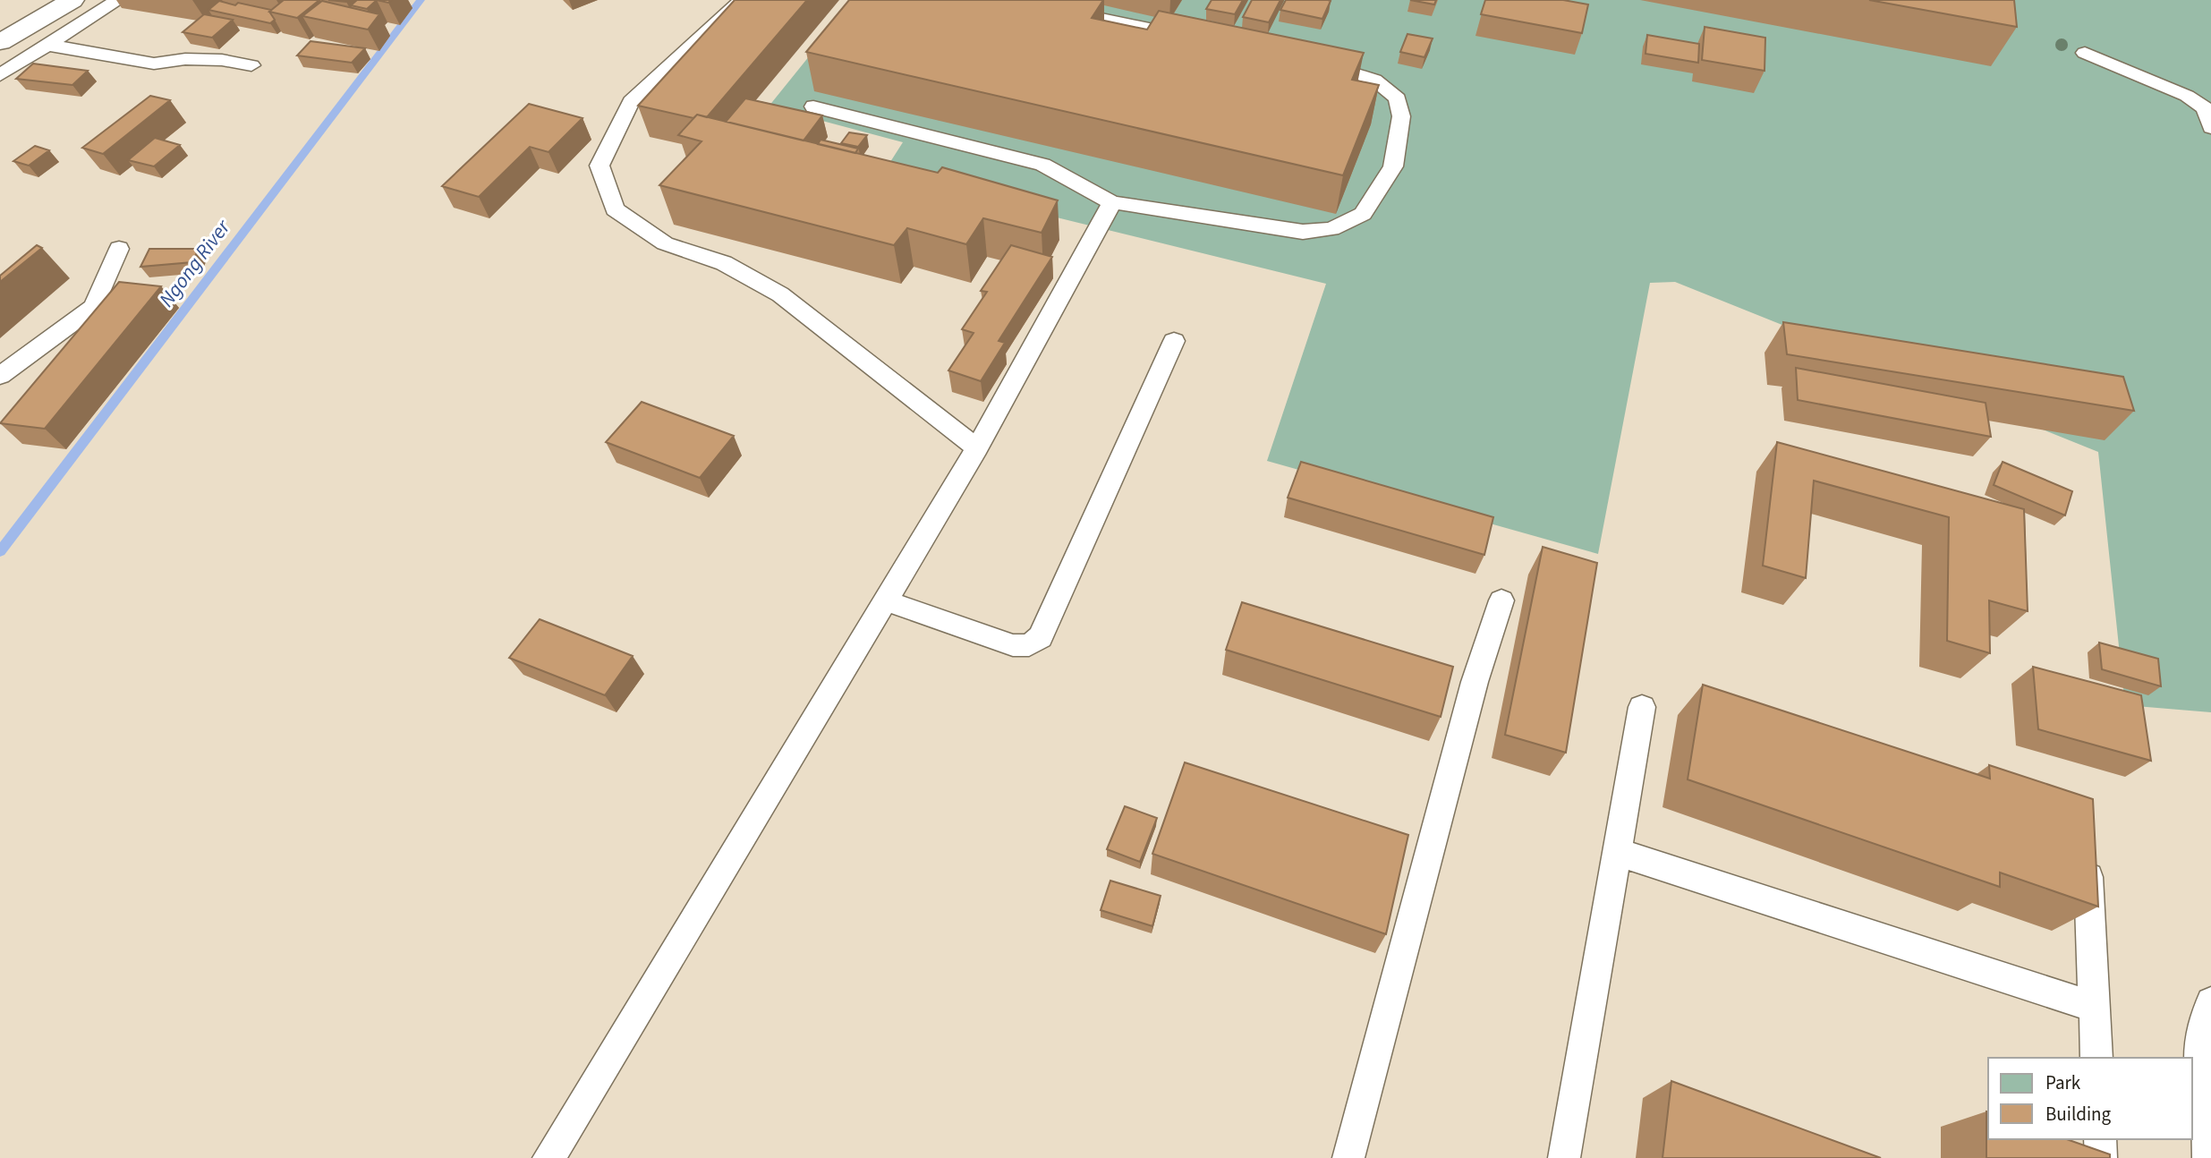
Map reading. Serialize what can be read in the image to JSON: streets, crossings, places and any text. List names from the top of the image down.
{
  "water": ["Ngong River"],
  "legend": ["Park", "Building"]
}
